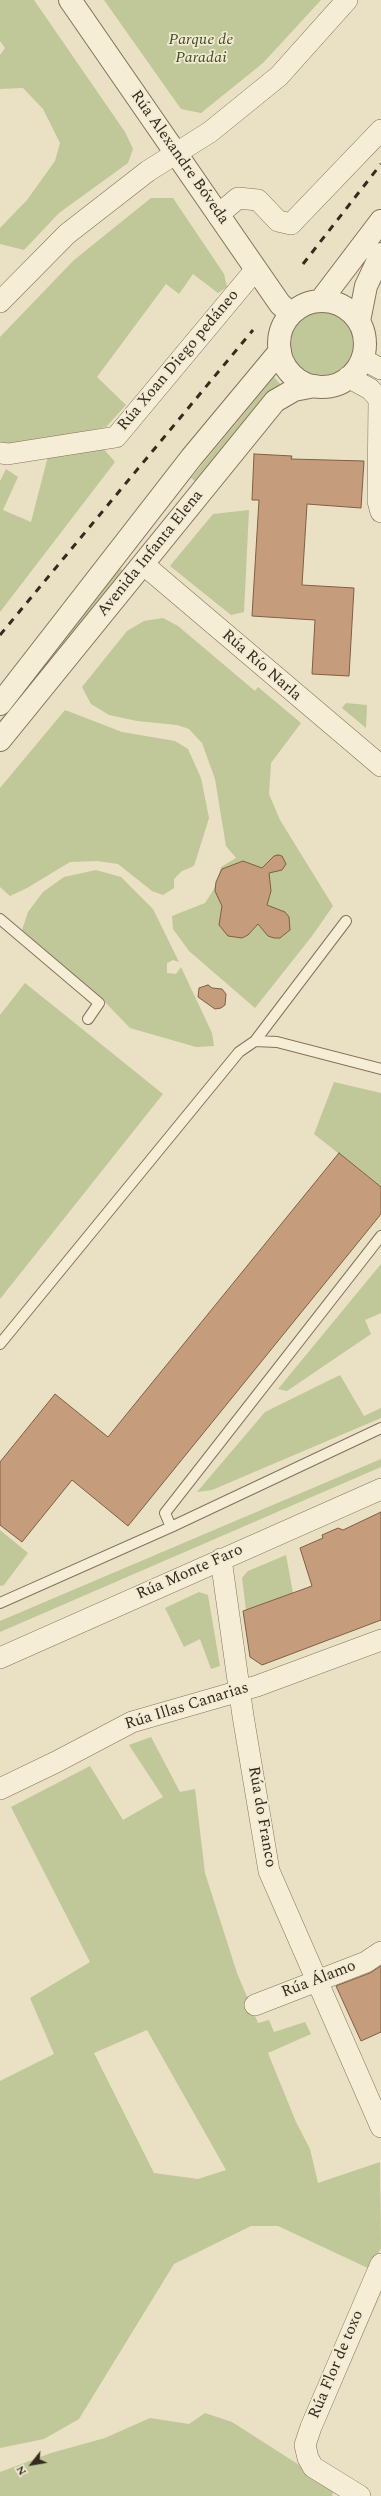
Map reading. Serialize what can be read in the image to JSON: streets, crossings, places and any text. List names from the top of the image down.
{
  "streets": {
    "street": [
      "Rúa Alexandre Bóveda",
      "Rúa Xoan Diego pedáneo",
      "Avenida Infanta Elena",
      "Rúa Río Narla",
      "Rúa Monte Faro",
      "Rúa Illas Canarias",
      "Rúa do Franco",
      "Rúa Álamo",
      "Rúa Flor de toxo"
    ]
  },
  "crossings": [
    ["Rúa Alexandre Bóveda", "Rúa Xoan Diego pedáneo"],
    ["Rúa Alexandre Bóveda", "Avenida Infanta Elena"],
    ["Avenida Infanta Elena", "Rúa Río Narla"],
    ["Rúa Monte Faro", "Rúa do Franco"],
    ["Rúa Illas Canarias", "Rúa do Franco"],
    ["Rúa do Franco", "Rúa Álamo"]
  ],
  "parks": ["Parque de Paradai"],
  "north": "bottom left"
}
